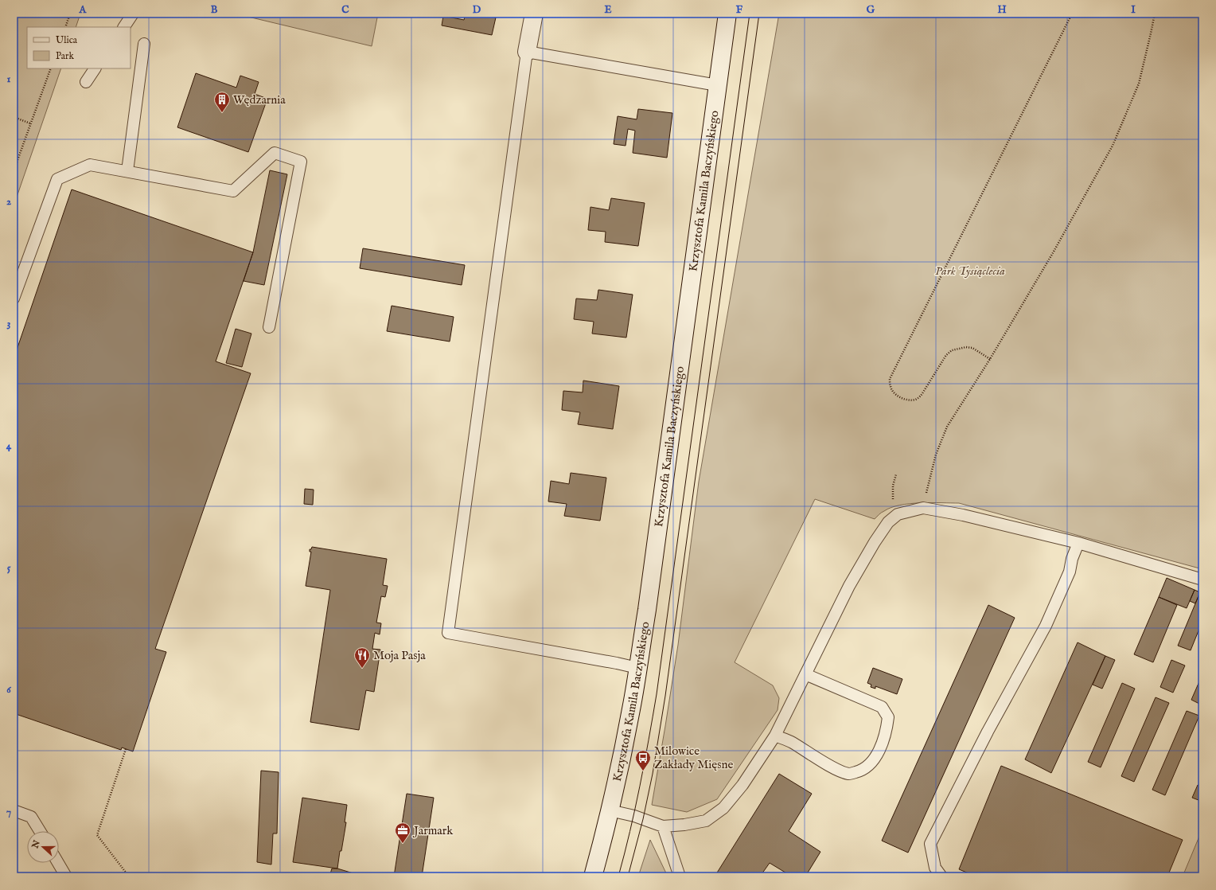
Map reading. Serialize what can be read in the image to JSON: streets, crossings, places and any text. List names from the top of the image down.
{
  "streets": {
    "street": ["Krzysztofa Kamila Baczyńskiego"]
  },
  "parks": ["Park Tysiąclecia"],
  "places": {
    "building": ["Wędzarnia"],
    "restaurant": ["Moja Pasja"],
    "bus stop": ["Milowice Zakłady Mięsne"],
    "office": ["Jarmark"]
  },
  "legend": ["Ulica", "Park"],
  "north": "left",
  "grid": {
    "columns": [
      "A",
      "B",
      "C",
      "D",
      "E",
      "F",
      "G",
      "H",
      "I"
    ],
    "rows": [
      "1",
      "2",
      "3",
      "4",
      "5",
      "6",
      "7"
    ]
  }
}
